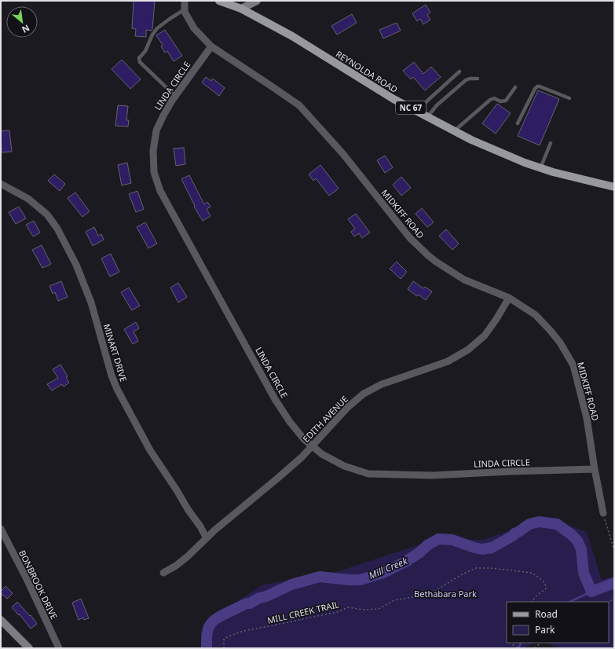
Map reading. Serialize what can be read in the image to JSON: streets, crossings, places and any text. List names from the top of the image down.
{
  "streets": {
    "main road": ["REYNOLDA ROAD", "NC 67"],
    "street": [
      "LINDA CIRCLE",
      "MIDKIFF ROAD",
      "MINART DRIVE",
      "EDITH AVENUE",
      "BONBROOK DRIVE"
    ],
    "path": ["MILL CREEK TRAIL"]
  },
  "crossings": [
    ["LINDA CIRCLE", "MIDKIFF ROAD"],
    ["LINDA CIRCLE", "EDITH AVENUE"],
    ["MIDKIFF ROAD", "EDITH AVENUE"],
    ["MINART DRIVE", "EDITH AVENUE"]
  ],
  "water": ["Mill Creek"],
  "parks": ["Bethabara Park"],
  "legend": ["Road", "Park"],
  "north": "bottom right"
}
